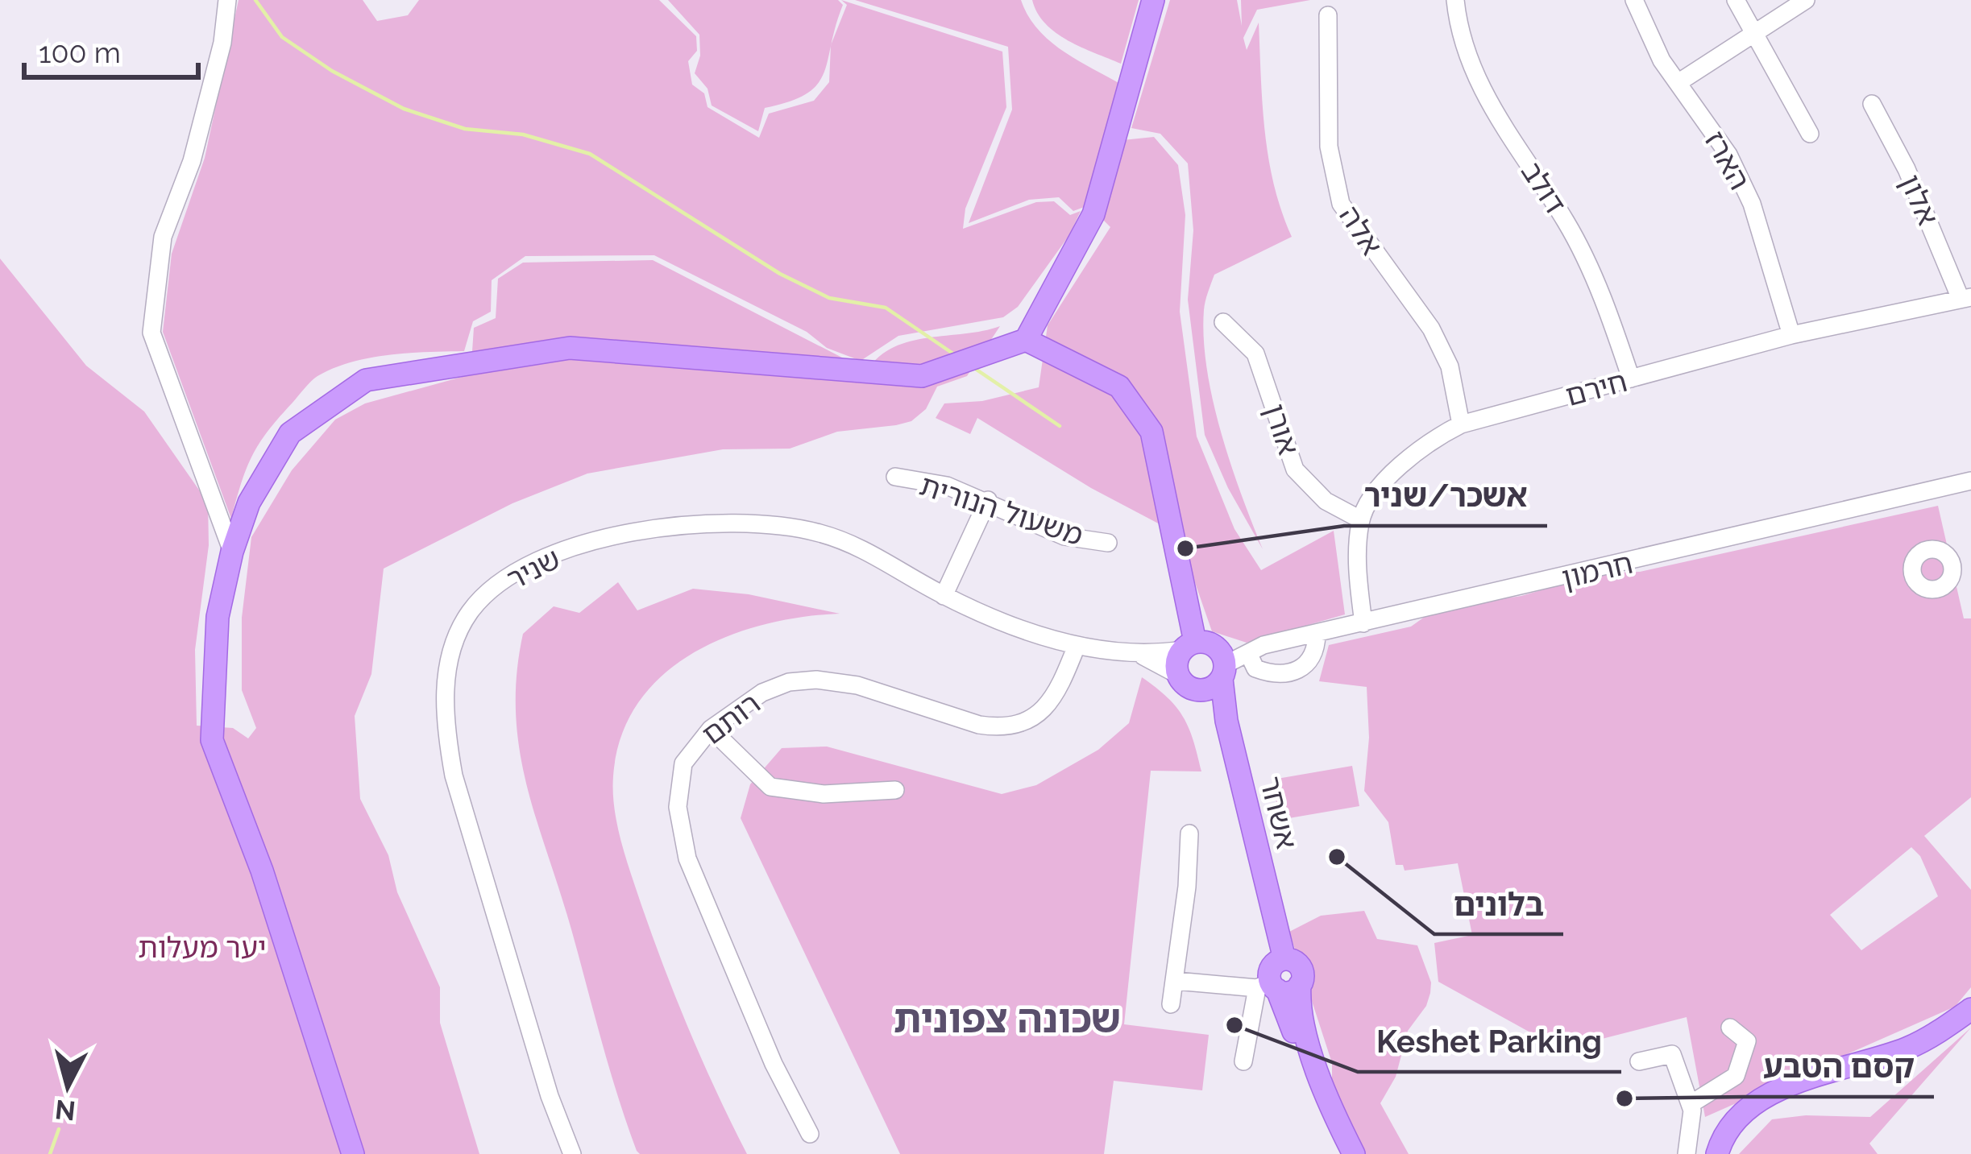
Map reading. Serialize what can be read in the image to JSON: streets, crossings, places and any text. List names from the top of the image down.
{
  "streets": {
    "main road": ["אשחר"],
    "street": [
      "הארז",
      "דולב",
      "אלון",
      "אלה",
      "חירם",
      "אורן",
      "משעול הנורית",
      "שניר",
      "חרמון",
      "רותם"
    ]
  },
  "crossings": [
    ["הארז", "חירם"],
    ["דולב", "חירם"],
    ["אלון", "חירם"],
    ["אלה", "חירם"],
    ["חירם", "אורן"],
    ["שניר", "חרמון"],
    ["שניר", "רותם"],
    ["שניר", "אשחר"],
    ["חרמון", "אשחר"]
  ],
  "districts": ["שכונה צפונית"],
  "parks": ["יער מעלות"],
  "places": [
    "אשכר/שניר",
    "בלונים",
    "Keshet Parking",
    "קסם הטבע"
  ],
  "scale_bar": "100 m",
  "north": "bottom"
}
